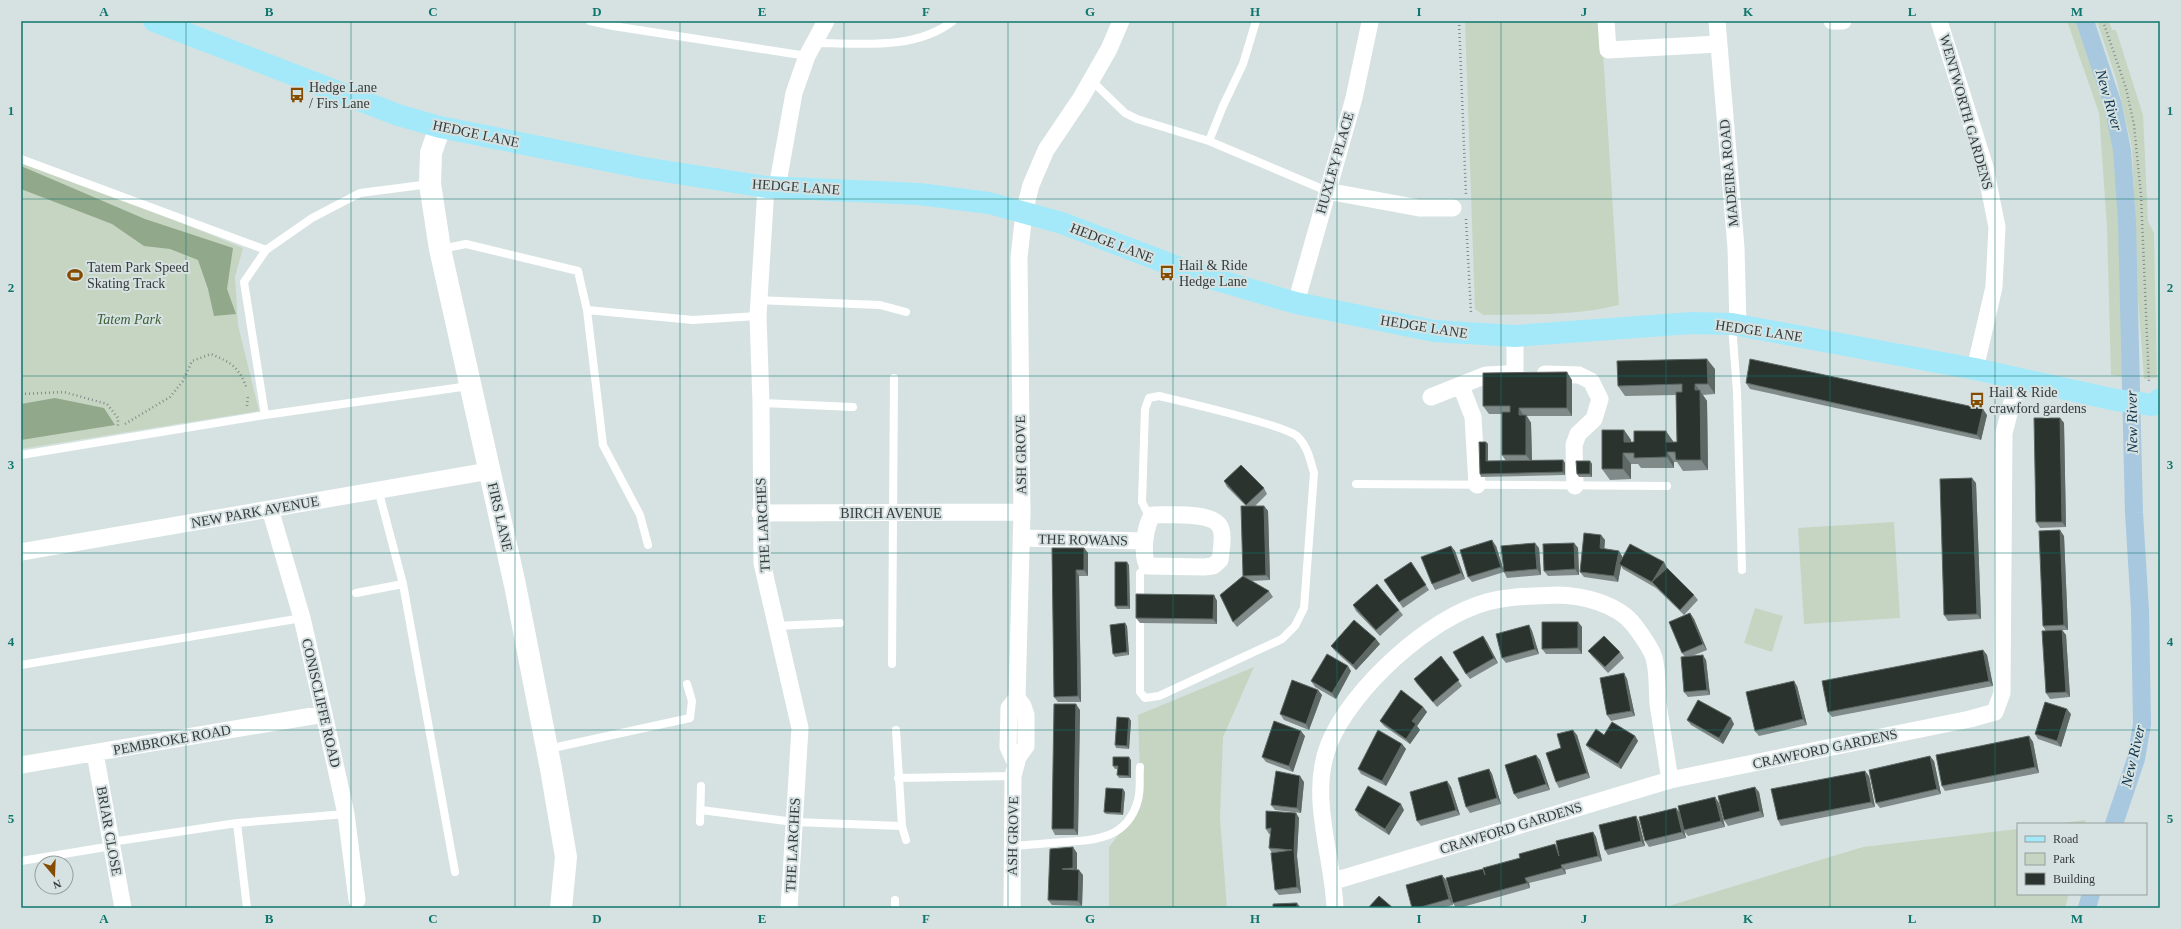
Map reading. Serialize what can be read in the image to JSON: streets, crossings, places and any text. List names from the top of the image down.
{
  "streets": {
    "main road": ["HEDGE LANE"],
    "street": [
      "WENTWORTH GARDENS",
      "HUXLEY PLACE",
      "MADEIRA ROAD",
      "ASH GROVE",
      "NEW PARK AVENUE",
      "BIRCH AVENUE",
      "FIRS LANE",
      "THE LARCHES",
      "THE ROWANS",
      "CONISCLIFFE ROAD",
      "PEMBROKE ROAD",
      "CRAWFORD GARDENS",
      "BRIAR CLOSE"
    ]
  },
  "crossings": [
    ["WENTWORTH GARDENS", "HEDGE LANE"],
    ["HEDGE LANE", "HUXLEY PLACE"],
    ["HEDGE LANE", "MADEIRA ROAD"],
    ["HEDGE LANE", "ASH GROVE"],
    ["HEDGE LANE", "FIRS LANE"],
    ["HEDGE LANE", "THE LARCHES"],
    ["HEDGE LANE", "CRAWFORD GARDENS"],
    ["ASH GROVE", "BIRCH AVENUE"],
    ["ASH GROVE", "THE ROWANS"],
    ["NEW PARK AVENUE", "FIRS LANE"],
    ["NEW PARK AVENUE", "CONISCLIFFE ROAD"],
    ["BIRCH AVENUE", "THE LARCHES"],
    ["CONISCLIFFE ROAD", "PEMBROKE ROAD"],
    ["PEMBROKE ROAD", "BRIAR CLOSE"]
  ],
  "water": ["New River"],
  "parks": ["Tatem Park"],
  "places": {
    "bus stop": ["Hedge Lane / Firs Lane", "Hail & Ride Hedge Lane", "Hail & Ride crawford gardens"],
    "sports": ["Tatem Park Speed Skating Track"]
  },
  "legend": ["Road", "Park", "Building"],
  "north": "bottom",
  "grid": {
    "columns": [
      "A",
      "B",
      "C",
      "D",
      "E",
      "F",
      "G",
      "H",
      "I",
      "J",
      "K",
      "L",
      "M"
    ],
    "rows": [
      "1",
      "2",
      "3",
      "4",
      "5"
    ]
  }
}
